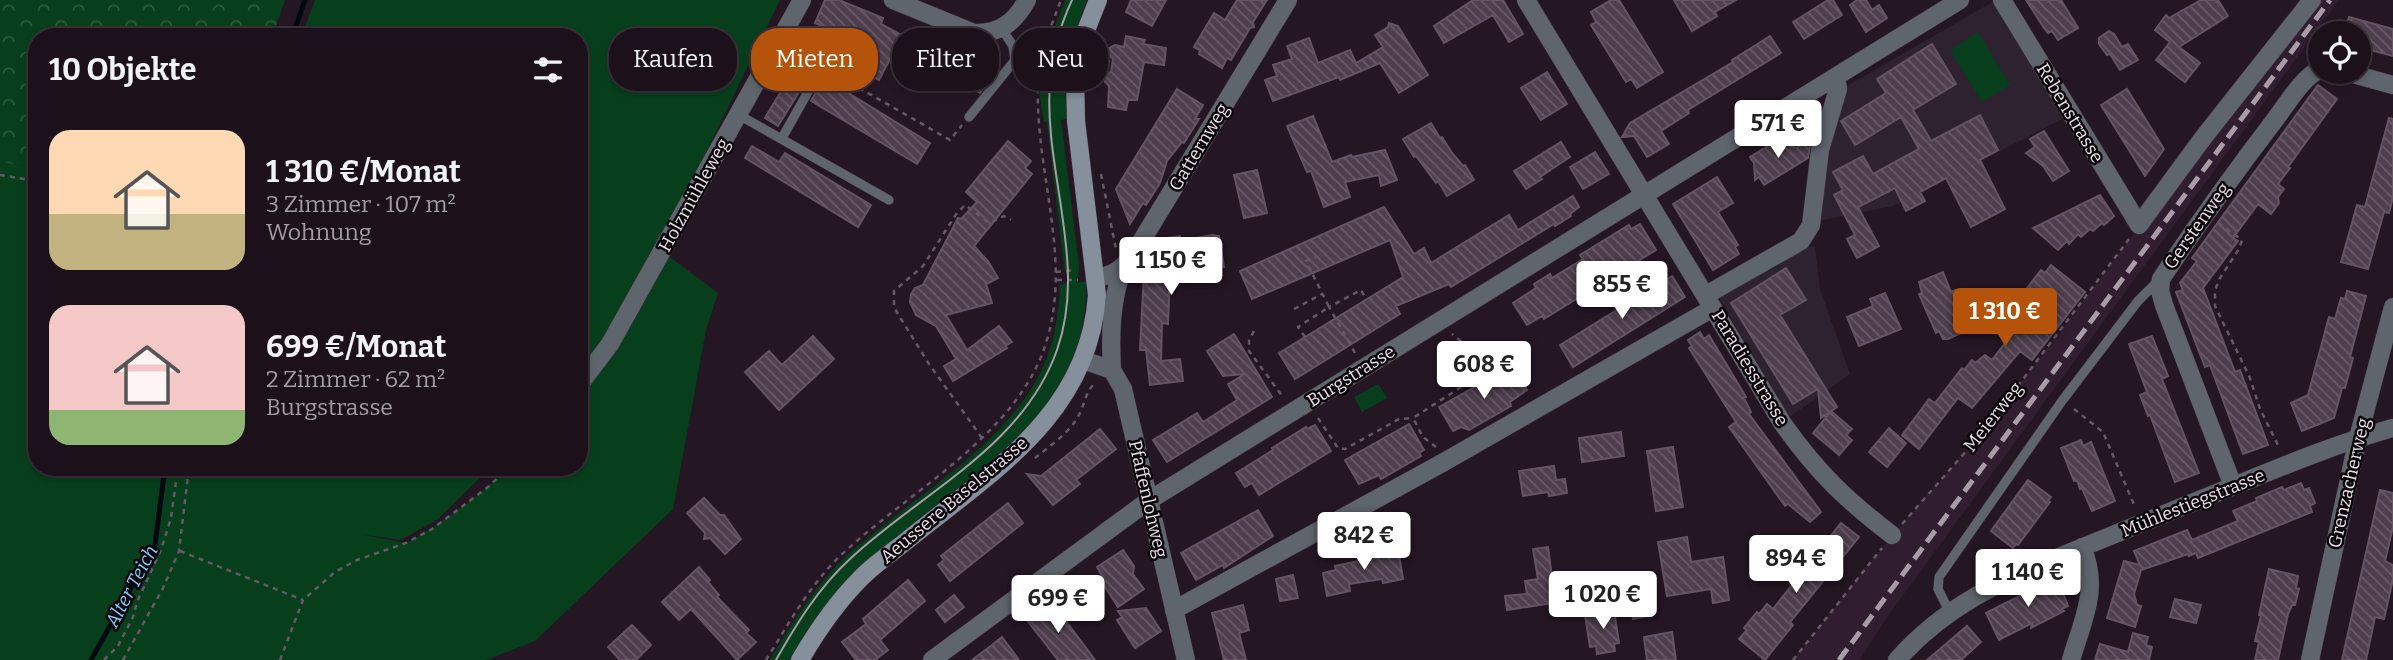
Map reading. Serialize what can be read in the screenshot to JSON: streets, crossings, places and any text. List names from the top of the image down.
{
  "streets": {
    "main road": ["Aeussere Baselstrasse"],
    "street": [
      "Rebenstrasse",
      "Gatternweg",
      "Holzmühleweg",
      "Gerstenweg",
      "Paradiesstrasse",
      "Burgstrasse",
      "Grenzacherweg",
      "Pfaffenlohweg",
      "Mühlestiegstrasse"
    ],
    "path": ["Meierweg"]
  },
  "crossings": [
    ["Rebenstrasse", "Meierweg"],
    ["Gatternweg", "Pfaffenlohweg"],
    ["Gerstenweg", "Mühlestiegstrasse"],
    ["Paradiesstrasse", "Burgstrasse"],
    ["Paradiesstrasse", "Meierweg"],
    ["Burgstrasse", "Pfaffenlohweg"],
    ["Grenzacherweg", "Mühlestiegstrasse"]
  ],
  "water": ["Alter Teich"],
  "page": {
    "chip": [
      "Kaufen",
      "Mieten",
      "Filter",
      "Neu"
    ],
    "heading": "10 Objekte",
    "price": [
      "571 €",
      "1 150 €",
      "855 €",
      "1 310 €",
      "608 €",
      "842 €",
      "894 €",
      "1 140 €",
      "1 020 €",
      "699 €"
    ],
    "list": [
      {
        "name": "1 310 €/Monat",
        "note": "3 Zimmer · 107 m² · Wohnung"
      },
      {
        "name": "699 €/Monat",
        "note": "2 Zimmer · 62 m² · Burgstrasse"
      }
    ]
  }
}
